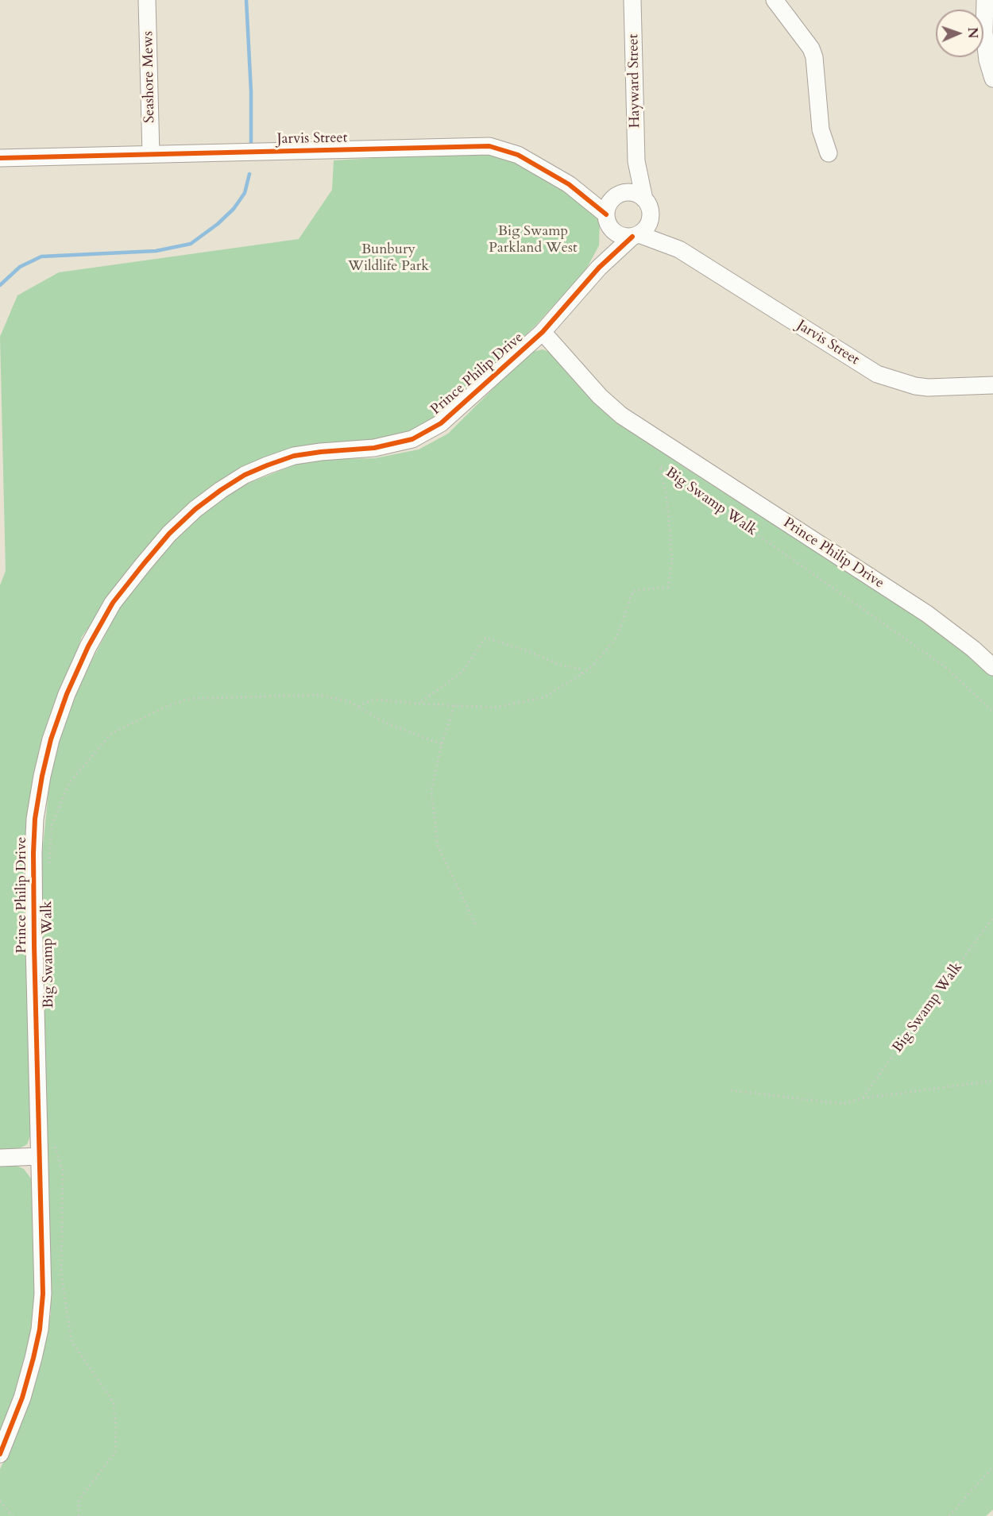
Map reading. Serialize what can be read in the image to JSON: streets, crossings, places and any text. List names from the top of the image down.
{
  "streets": {
    "street": [
      "Seashore Mews",
      "Hayward Street",
      "Jarvis Street",
      "Prince Philip Drive"
    ],
    "cycle path": ["Big Swamp Walk"]
  },
  "crossings": [
    ["Seashore Mews", "Jarvis Street"],
    ["Hayward Street", "Jarvis Street"],
    ["Hayward Street", "Prince Philip Drive"],
    ["Jarvis Street", "Prince Philip Drive"]
  ],
  "parks": ["Big Swamp Parkland West", "Bunbury Wildlife Park"],
  "north": "right"
}
